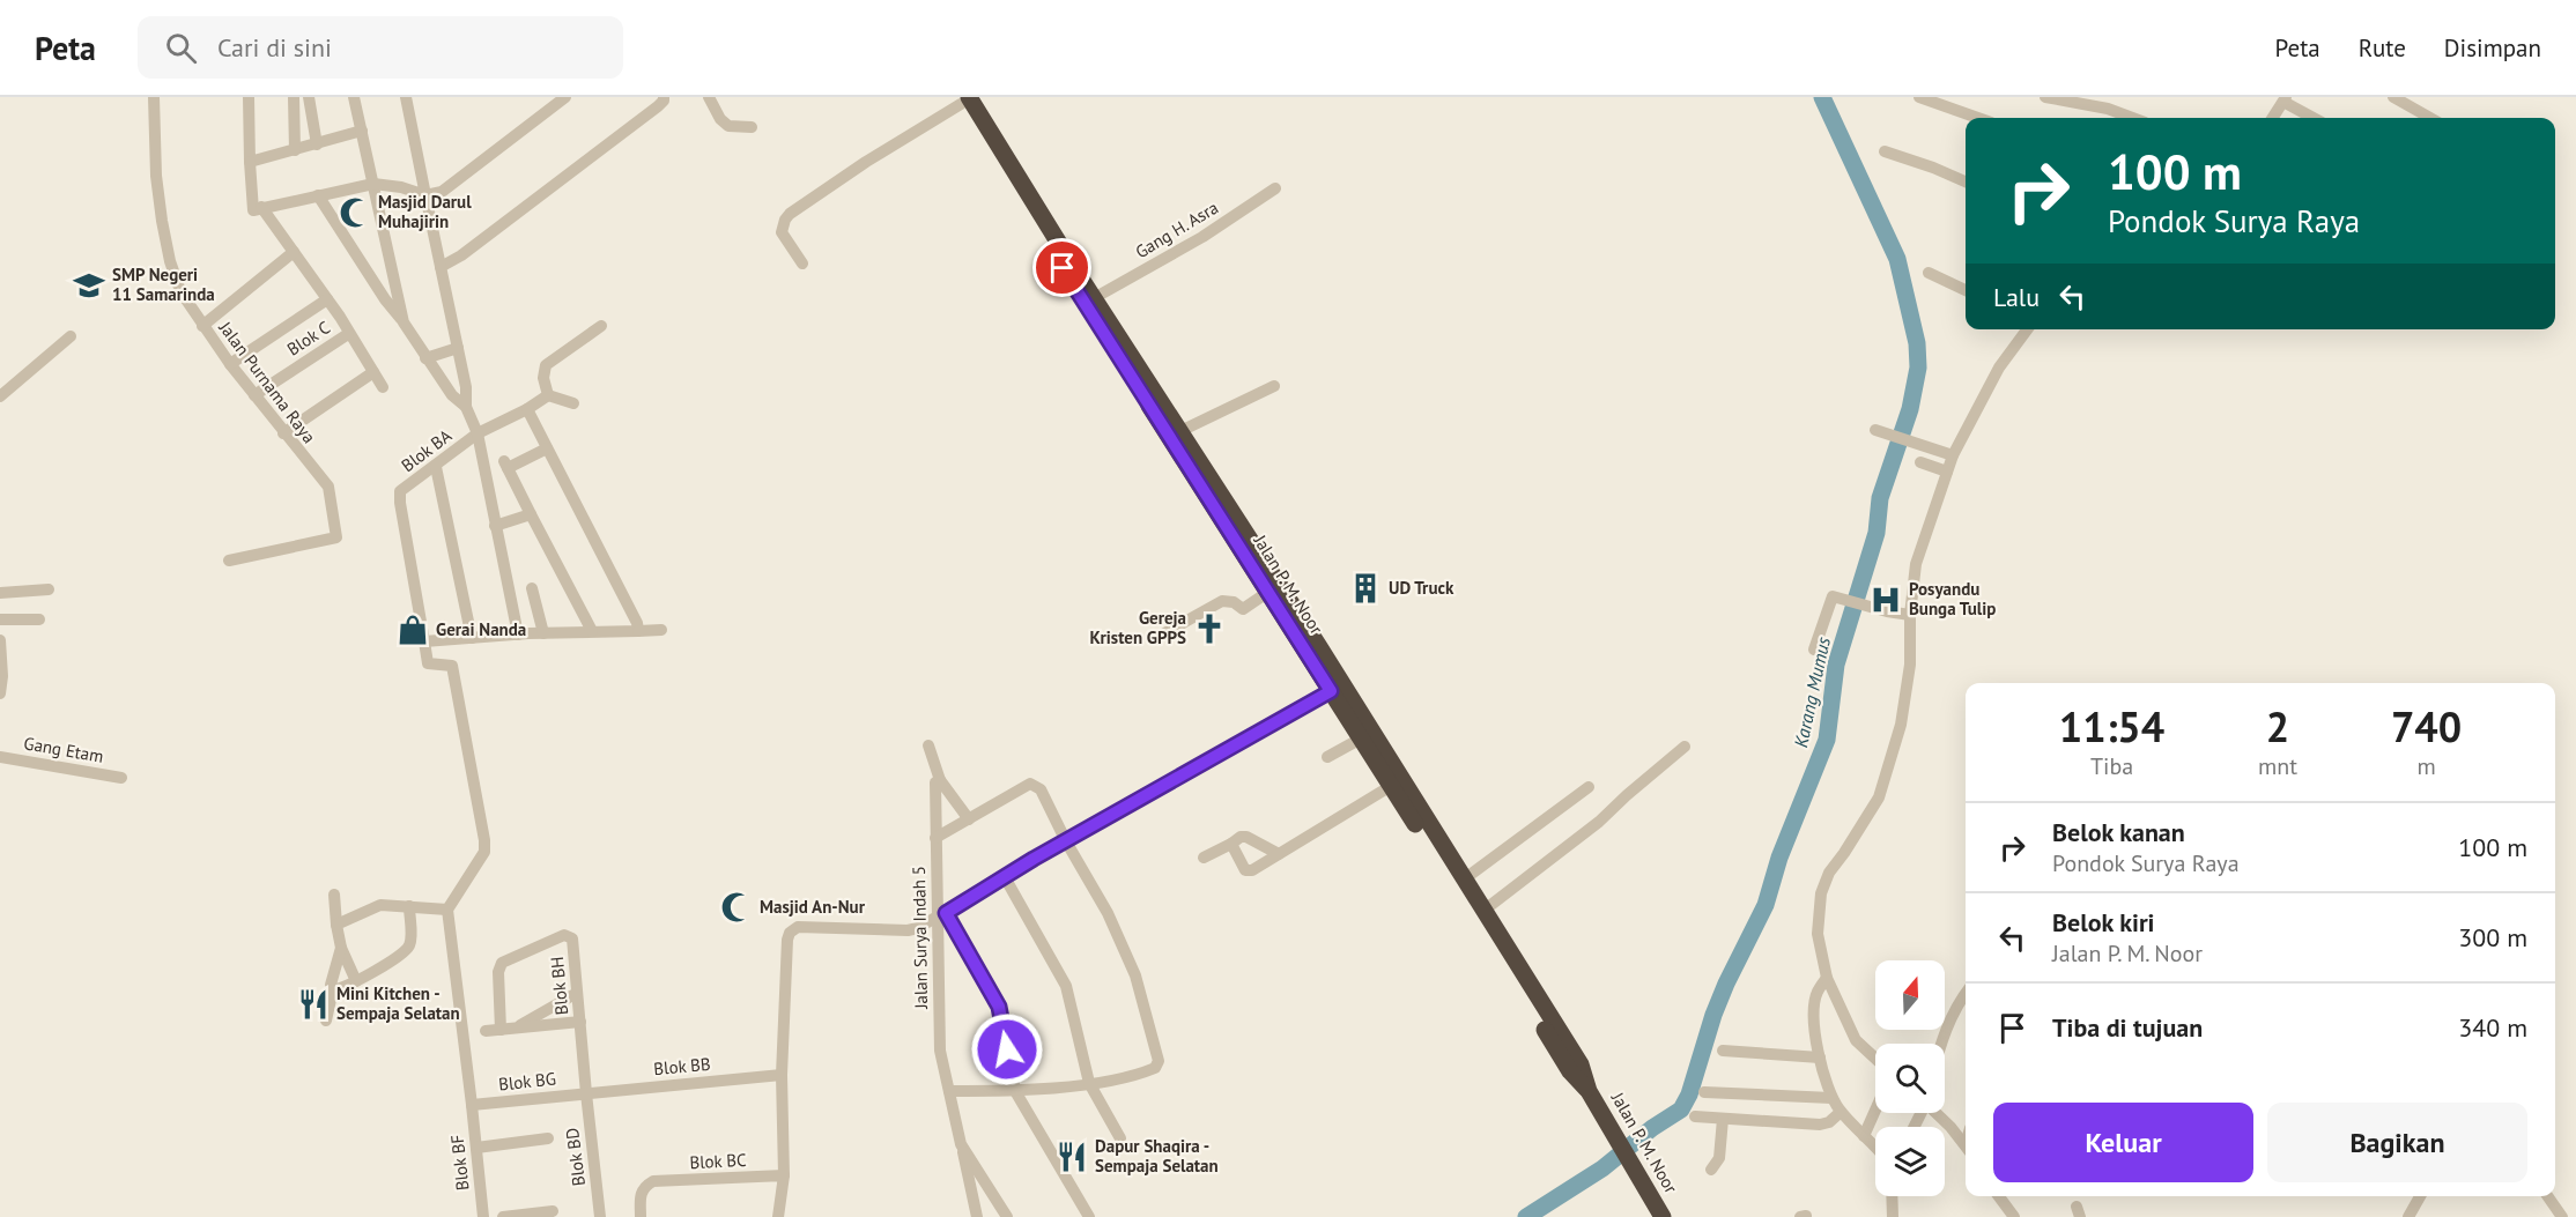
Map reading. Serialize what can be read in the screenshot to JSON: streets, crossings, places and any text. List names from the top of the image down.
{
  "streets": {
    "highway": ["Jalan P. M. Noor"],
    "street": [
      "Gang H. Asra",
      "Blok C",
      "Jalan Purnama Raya",
      "Blok BA",
      "Gang Etam",
      "Jalan Surya Indah 5",
      "Blok BH",
      "Blok BB",
      "Blok BG",
      "Blok BD",
      "Blok BC",
      "Blok BF"
    ]
  },
  "crossings": [
    ["Gang H. Asra", "Jalan P. M. Noor"],
    ["Blok C", "Jalan Purnama Raya"],
    ["Blok BH", "Blok BB"],
    ["Blok BH", "Blok BG"],
    ["Blok BH", "Blok BD"],
    ["Blok BB", "Blok BG"],
    ["Blok BB", "Blok BD"],
    ["Blok BG", "Blok BD"],
    ["Blok BG", "Blok BF"]
  ],
  "water": ["Karang Mumus"],
  "places": {
    "mosque": ["Masjid Darul Muhajirin", "Masjid An-Nur"],
    "school or university": ["SMP Negeri 11 Samarinda"],
    "building": ["UD Truck"],
    "hospital": ["Posyandu Bunga Tulip"],
    "church": ["Gereja Kristen GPPS"],
    "shop": ["Gerai Nanda"],
    "restaurant": ["Mini Kitchen - Sempaja Selatan", "Dapur Shaqira - Sempaja Selatan"]
  },
  "north": "top",
  "page": {
    "header": "Peta",
    "search": "Cari di sini",
    "nav": ["Peta", "Rute", "Disimpan"],
    "turn": ["100 m", "Pondok Surya Raya"],
    "then": "Lalu",
    "eta": [
      "11:54",
      "Tiba",
      "2",
      "mnt",
      "740",
      "m"
    ],
    "list": [
      {
        "name": "Belok kanan",
        "note": "Pondok Surya Raya",
        "value": "100 m"
      },
      {
        "name": "Belok kiri",
        "note": "Jalan P. M. Noor",
        "value": "300 m"
      },
      {
        "name": "Tiba di tujuan",
        "value": "340 m"
      }
    ],
    "buttons": ["Keluar", "Bagikan"]
  }
}
